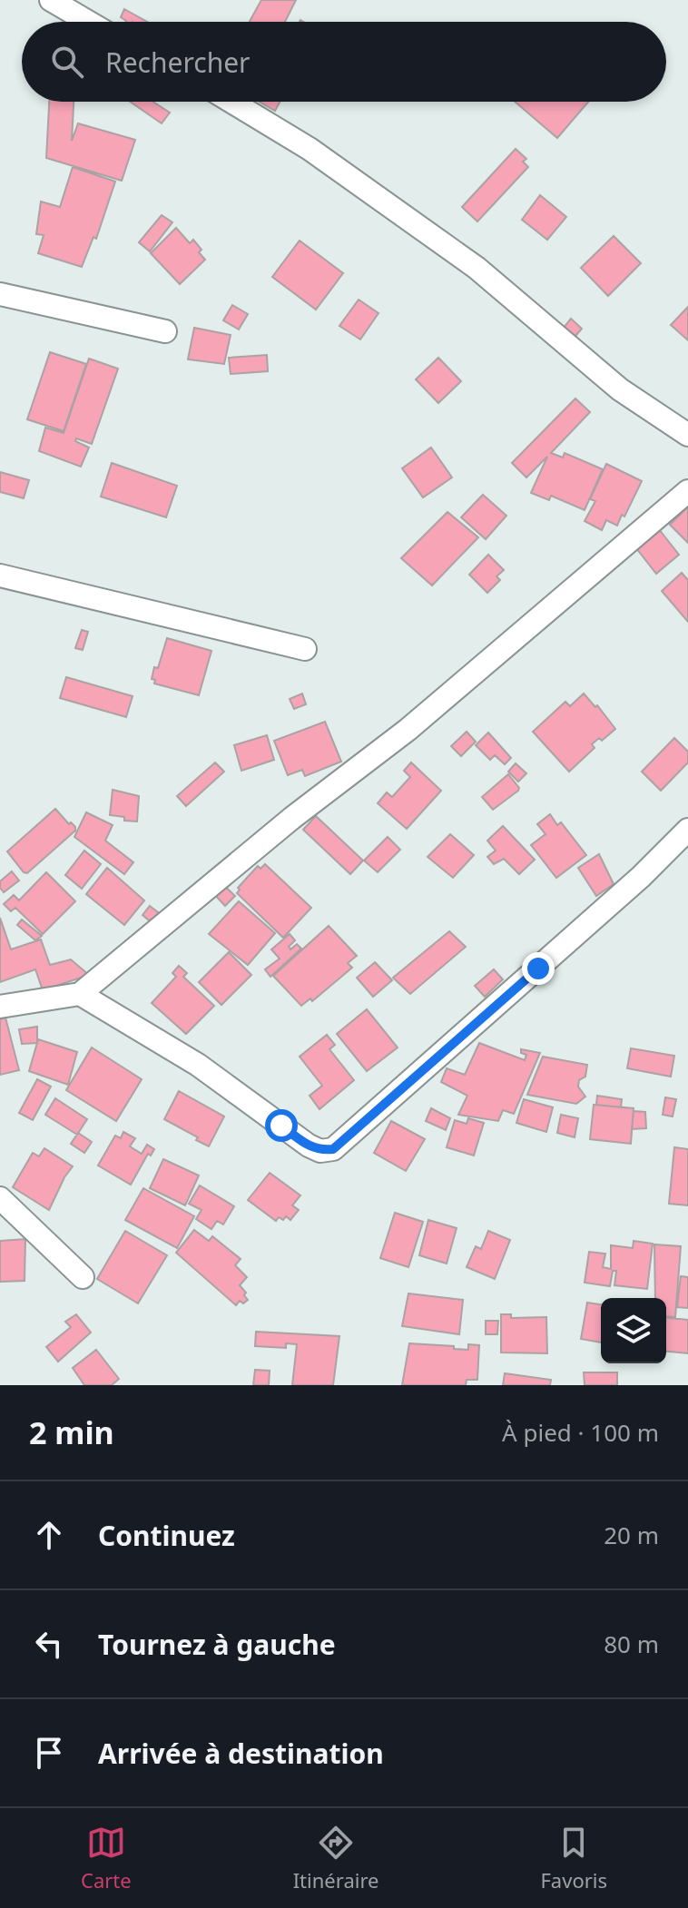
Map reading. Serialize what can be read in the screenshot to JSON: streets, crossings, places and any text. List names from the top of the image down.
{
  "page": {
    "search": "Rechercher",
    "heading": ["2 min", "À pied · 100 m"],
    "list": [
      ["Continuez", "20 m"],
      ["Tournez à gauche", "80 m"],
      "Arrivée à destination"
    ],
    "nav": ["Carte", "Itinéraire", "Favoris"]
  }
}
